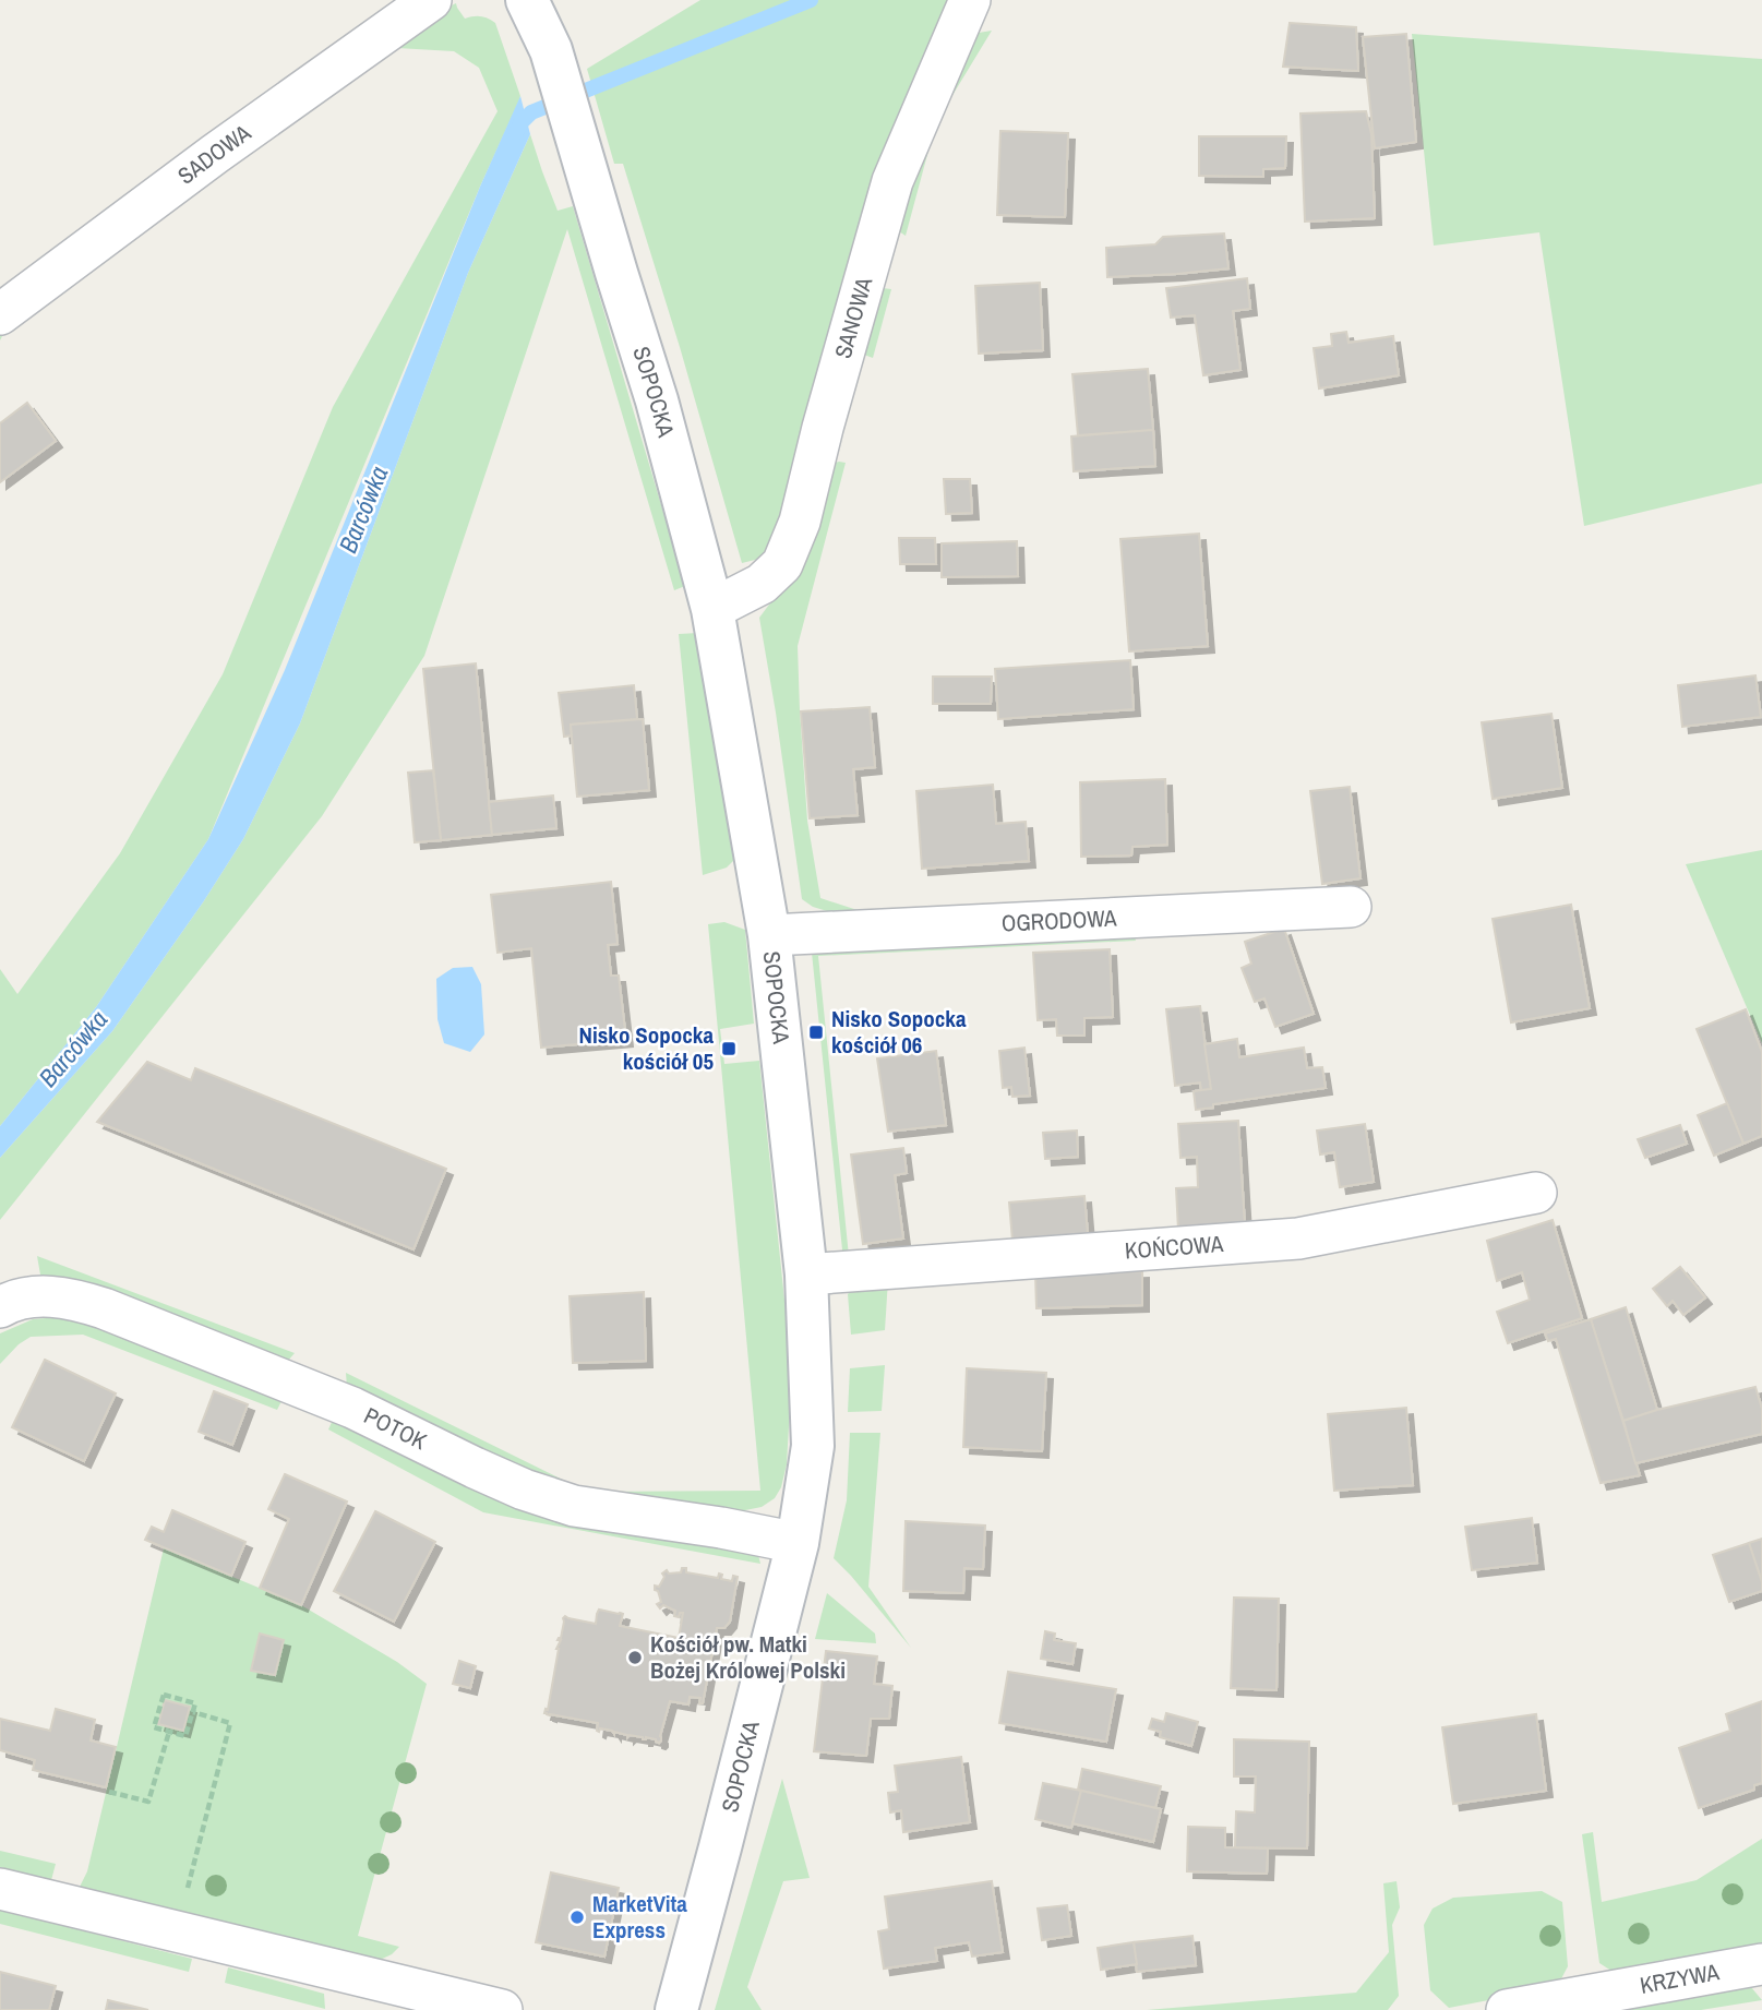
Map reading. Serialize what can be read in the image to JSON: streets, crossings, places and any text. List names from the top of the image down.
{
  "streets": {
    "street": [
      "SADOWA",
      "SANOWA",
      "SOPOCKA",
      "OGRODOWA",
      "KOŃCOWA",
      "POTOK",
      "KRZYWA"
    ]
  },
  "crossings": [
    ["SANOWA", "SOPOCKA"],
    ["SOPOCKA", "OGRODOWA"],
    ["SOPOCKA", "KOŃCOWA"],
    ["SOPOCKA", "POTOK"]
  ],
  "water": ["Barcówka"],
  "places": {
    "transit": ["Nisko Sopocka kościół 06", "Nisko Sopocka kościół 05"],
    "other": ["Kościół pw. Matki Bożej Królowej Polski", "MarketVita Express"]
  }
}
